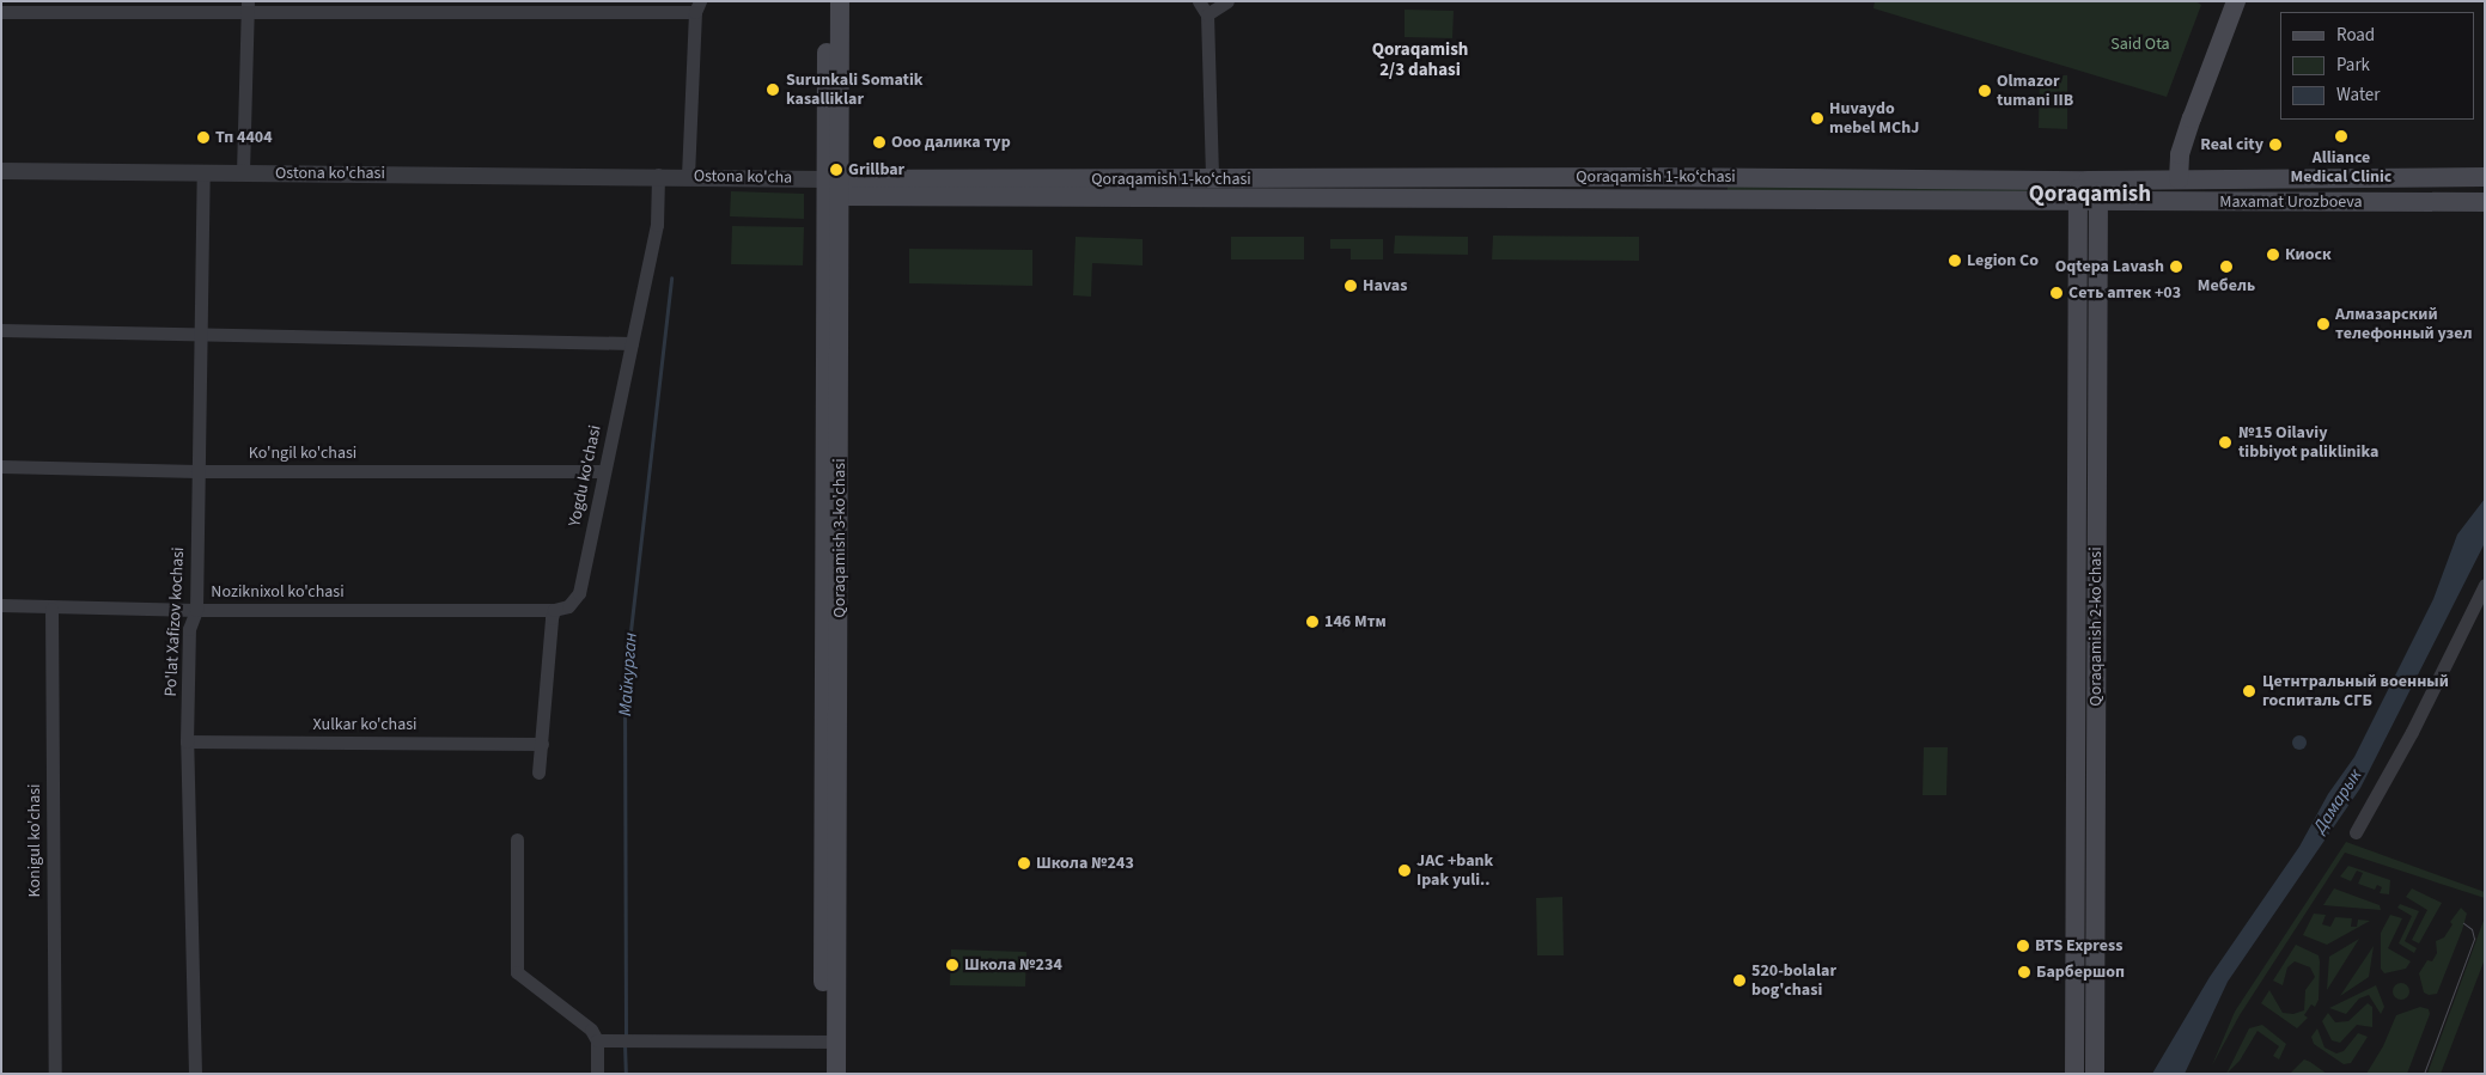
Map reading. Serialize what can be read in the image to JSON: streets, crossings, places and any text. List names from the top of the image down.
{
  "streets": {
    "main road": [
      "Qoraqamish 1-koʻchasi",
      "Maxamat Urozboeva",
      "Qoraqamish 3-ko'chasi",
      "Qoraqamish 2-ko'chasi"
    ],
    "street": [
      "Ostona ko'chasi",
      "Ostona ko'cha",
      "Ko'ngil ko'chasi",
      "Yogdu ko'chasi",
      "Noziknixol ko'chasi",
      "Po'lat Xafizov kochasi",
      "Xulkar ko'chasi",
      "Konigul ko'chasi"
    ]
  },
  "crossings": [
    ["Ostona ko'chasi", "Ostona ko'cha"],
    ["Ostona ko'chasi", "Yogdu ko'chasi"],
    ["Ostona ko'chasi", "Po'lat Xafizov kochasi"],
    ["Ostona ko'cha", "Qoraqamish 1-koʻchasi"],
    ["Ostona ko'cha", "Yogdu ko'chasi"],
    ["Ostona ko'cha", "Qoraqamish 3-ko'chasi"],
    ["Qoraqamish 1-koʻchasi", "Maxamat Urozboeva"],
    ["Qoraqamish 1-koʻchasi", "Qoraqamish 3-ko'chasi"],
    ["Qoraqamish 1-koʻchasi", "Qoraqamish 2-ko'chasi"],
    ["Maxamat Urozboeva", "Qoraqamish 2-ko'chasi"],
    ["Ko'ngil ko'chasi", "Yogdu ko'chasi"],
    ["Ko'ngil ko'chasi", "Po'lat Xafizov kochasi"],
    ["Yogdu ko'chasi", "Noziknixol ko'chasi"],
    ["Noziknixol ko'chasi", "Po'lat Xafizov kochasi"],
    ["Noziknixol ko'chasi", "Konigul ko'chasi"],
    ["Po'lat Xafizov kochasi", "Xulkar ko'chasi"]
  ],
  "districts": ["Qoraqamish 2/3 dahasi", "Qoraqamish"],
  "water": ["Майкурган", "Дамарык"],
  "parks": ["Said Ota"],
  "places": [
    "Surunkali Somatik kasalliklar",
    "Olmazor tumani IIB",
    "Huvaydo mebel MChJ",
    "Alliance Medical Clinic",
    "Тп 4404",
    "Ооо далика тур",
    "Real city",
    "Grillbar",
    "Киоск",
    "Legion Co",
    "Oqtepa Lavash",
    "Мебель",
    "Havas",
    "Сеть аптек +03",
    "Алмазарский телефонный узел",
    "№15 Oilaviy tibbiyot paliklinika",
    "146 Мтм",
    "Цетнтральный военный госпиталь СГБ",
    "Школа №243",
    "JAC +bank Ipak yuli..",
    "BTS Express",
    "Школа №234",
    "Барбершоп",
    "520-bolalar bog'chasi"
  ],
  "legend": ["Road", "Park", "Water"]
}
